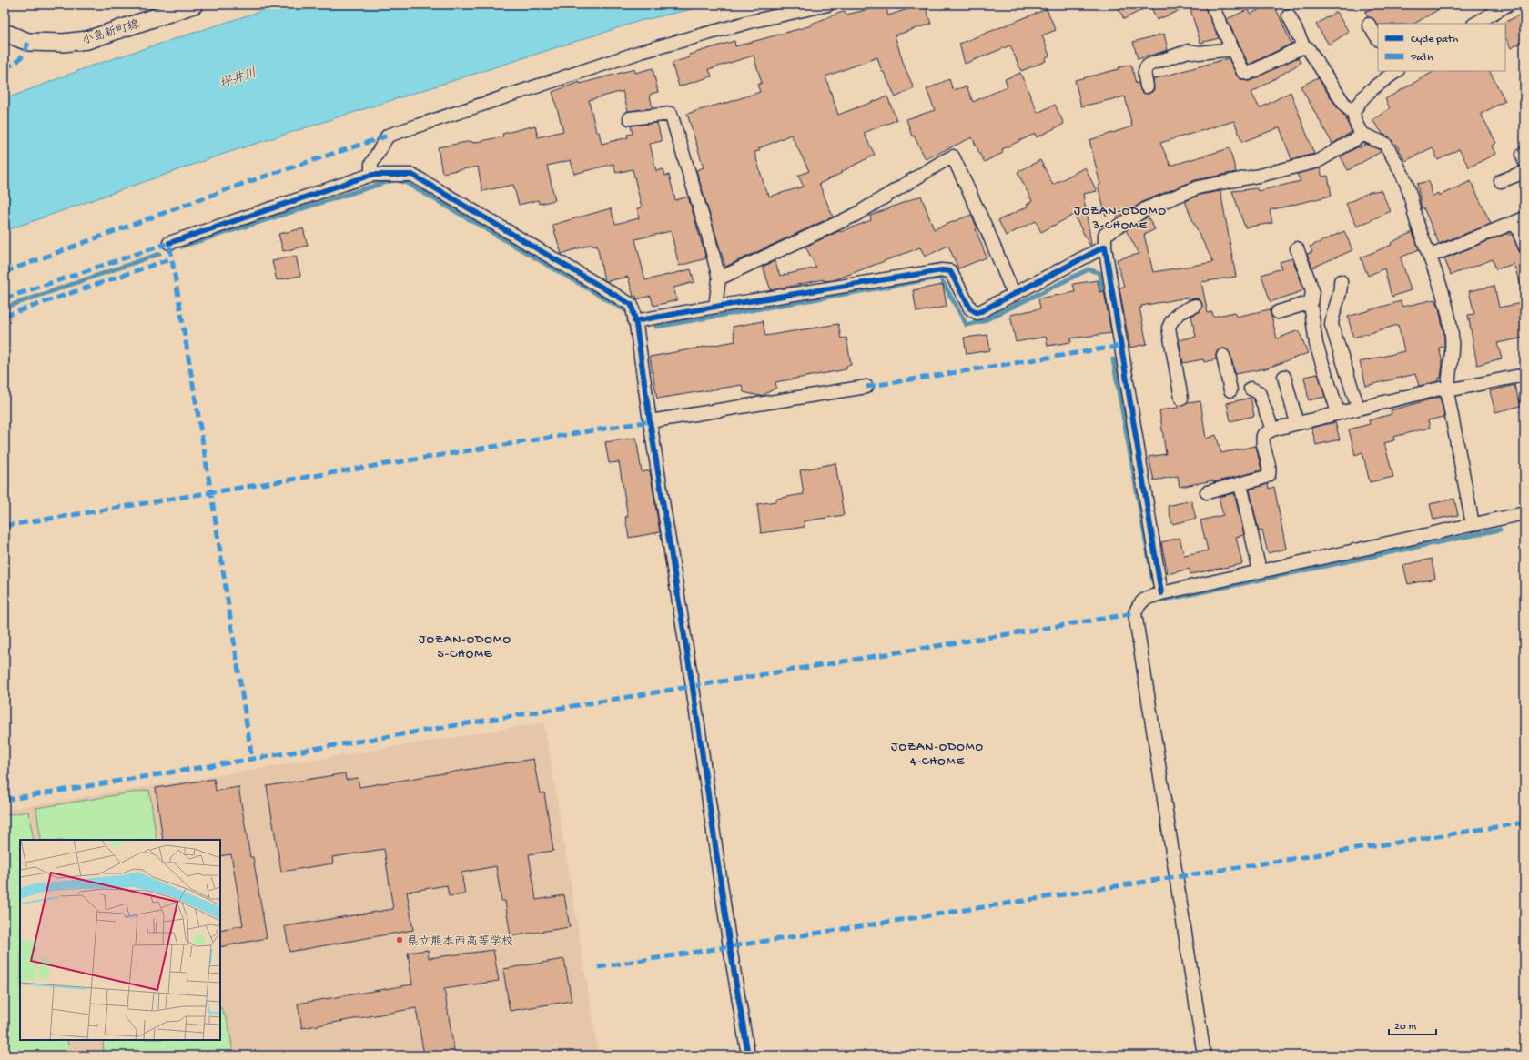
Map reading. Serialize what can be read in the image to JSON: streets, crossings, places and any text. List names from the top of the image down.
{
  "streets": {
    "main road": ["小島新町線"]
  },
  "districts": ["JOZAN-ODOMO 3-CHOME", "JOZAN-ODOMO 5-CHOME", "JOZAN-ODOMO 4-CHOME"],
  "water": ["坪井川"],
  "places": ["県立熊本西高等学校"],
  "legend": ["Cycle path", "Path"],
  "scale_bar": "20 m"
}
